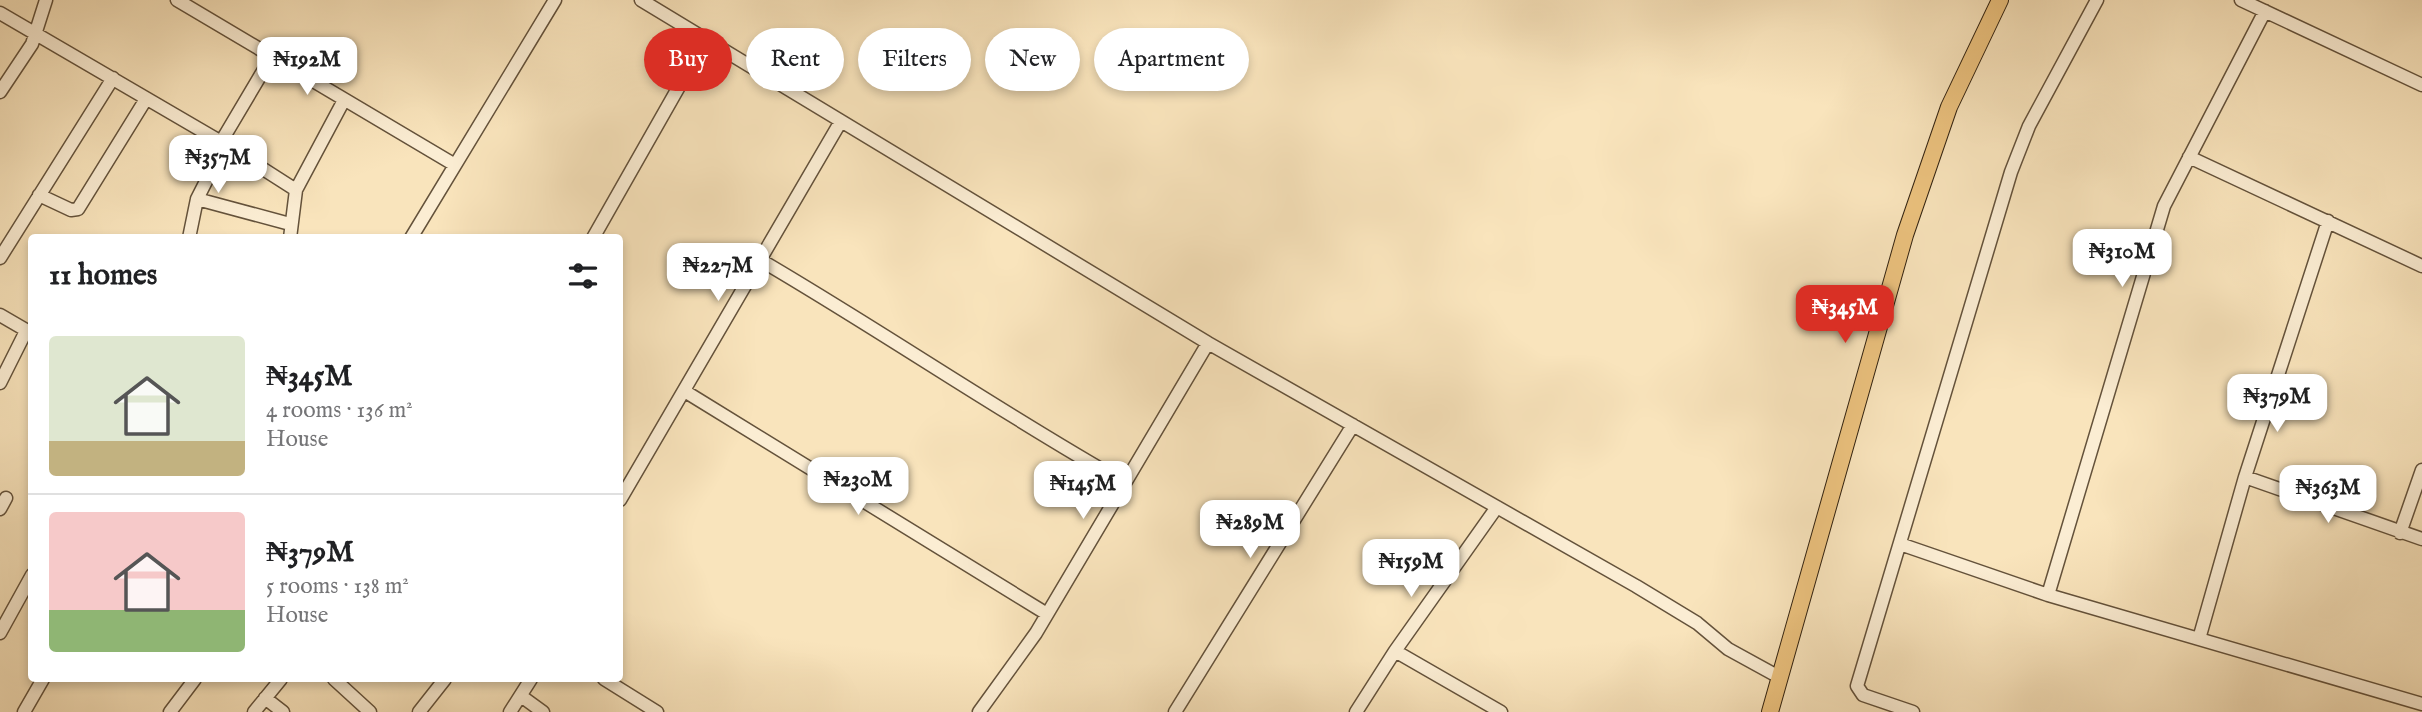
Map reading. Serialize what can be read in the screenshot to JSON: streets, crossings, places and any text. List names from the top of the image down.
{
  "page": {
    "chip": [
      "Buy",
      "Rent",
      "Filters",
      "New",
      "Apartment"
    ],
    "price": [
      "₦192M",
      "₦357M",
      "₦310M",
      "₦227M",
      "₦345M",
      "₦379M",
      "₦230M",
      "₦145M",
      "₦363M",
      "₦289M",
      "₦159M"
    ],
    "heading": "11 homes",
    "list": [
      {
        "name": "₦345M",
        "note": "4 rooms · 136 m² · House"
      },
      {
        "name": "₦379M",
        "note": "5 rooms · 138 m² · House"
      }
    ]
  }
}
